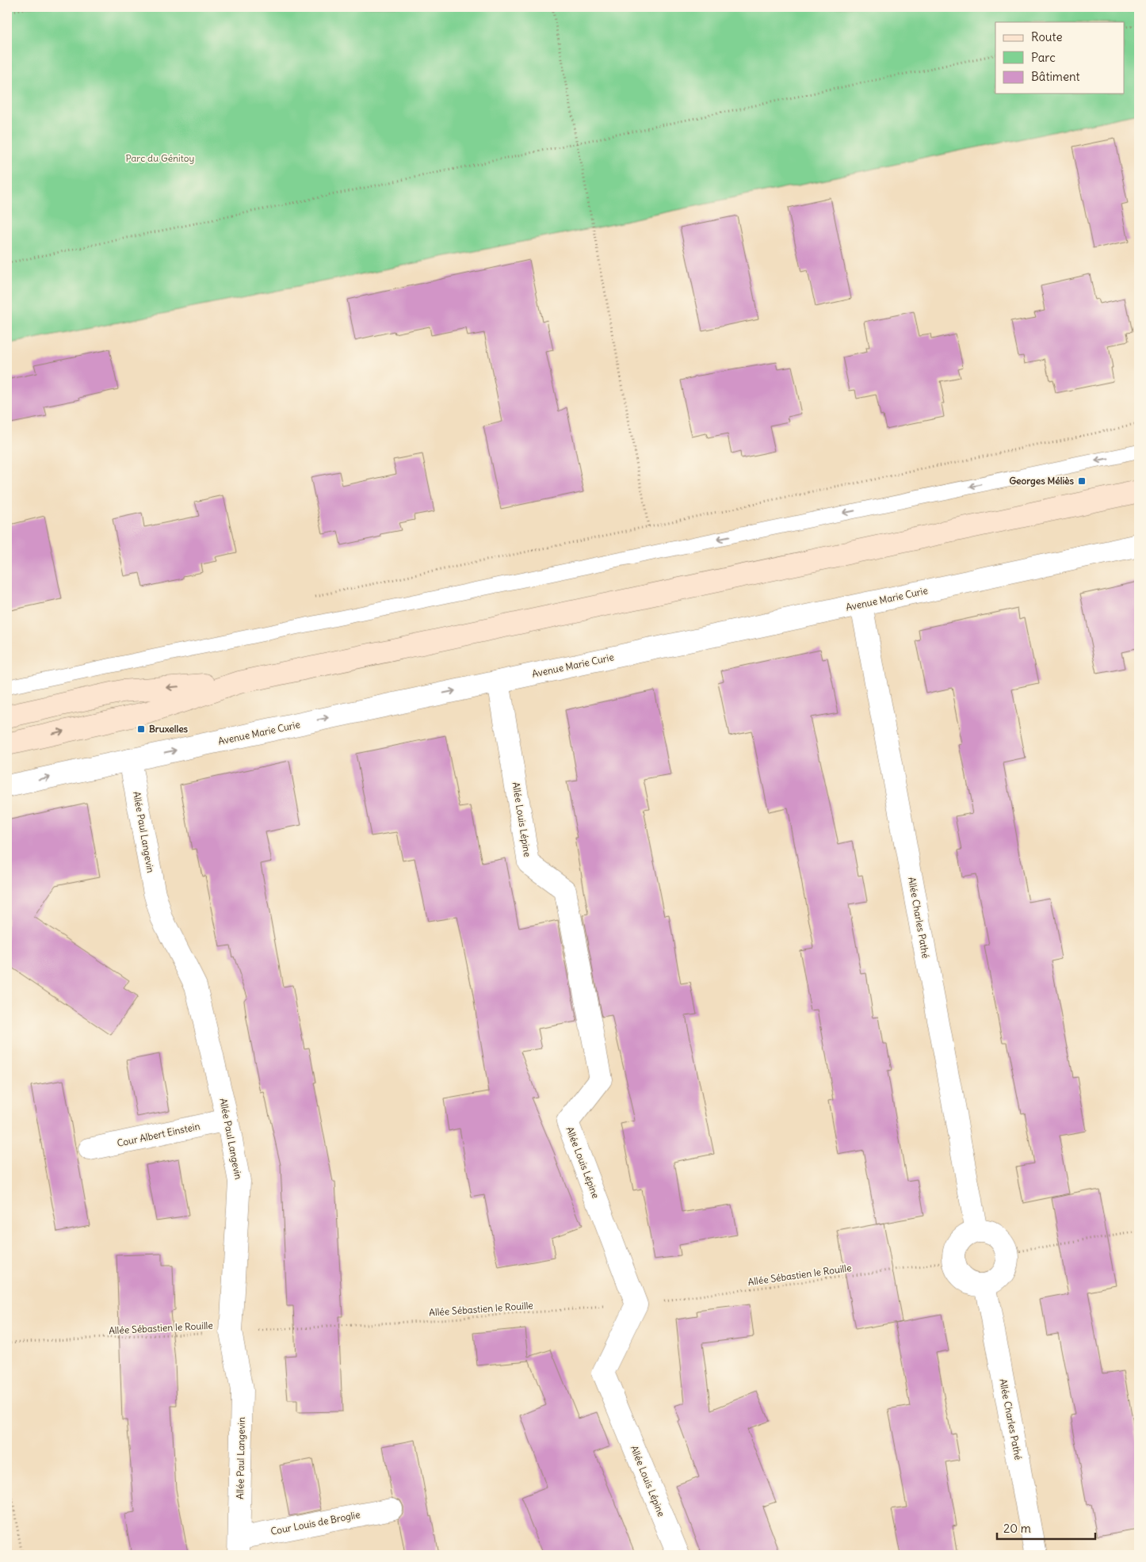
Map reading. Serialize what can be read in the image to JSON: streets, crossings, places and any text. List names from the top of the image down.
{
  "streets": {
    "street": [
      "Avenue Marie Curie",
      "Allée Louis Lépine",
      "Allée Paul Langevin",
      "Allée Charles Pathé",
      "Cour Albert Einstein",
      "Cour Louis de Broglie"
    ],
    "path": ["Allée Sébastien le Rouille"]
  },
  "crossings": [
    ["Avenue Marie Curie", "Allée Louis Lépine"],
    ["Avenue Marie Curie", "Allée Paul Langevin"],
    ["Avenue Marie Curie", "Allée Charles Pathé"],
    ["Allée Louis Lépine", "Allée Sébastien le Rouille"],
    ["Allée Paul Langevin", "Cour Albert Einstein"],
    ["Allée Paul Langevin", "Allée Sébastien le Rouille"],
    ["Allée Paul Langevin", "Cour Louis de Broglie"],
    ["Allée Charles Pathé", "Allée Sébastien le Rouille"]
  ],
  "one_way": ["Avenue Marie Curie"],
  "parks": ["Parc du Génitoy"],
  "places": {
    "transit": ["Georges Méliès", "Bruxelles"]
  },
  "legend": ["Route", "Parc", "Bâtiment"],
  "scale_bar": "20 m"
}
